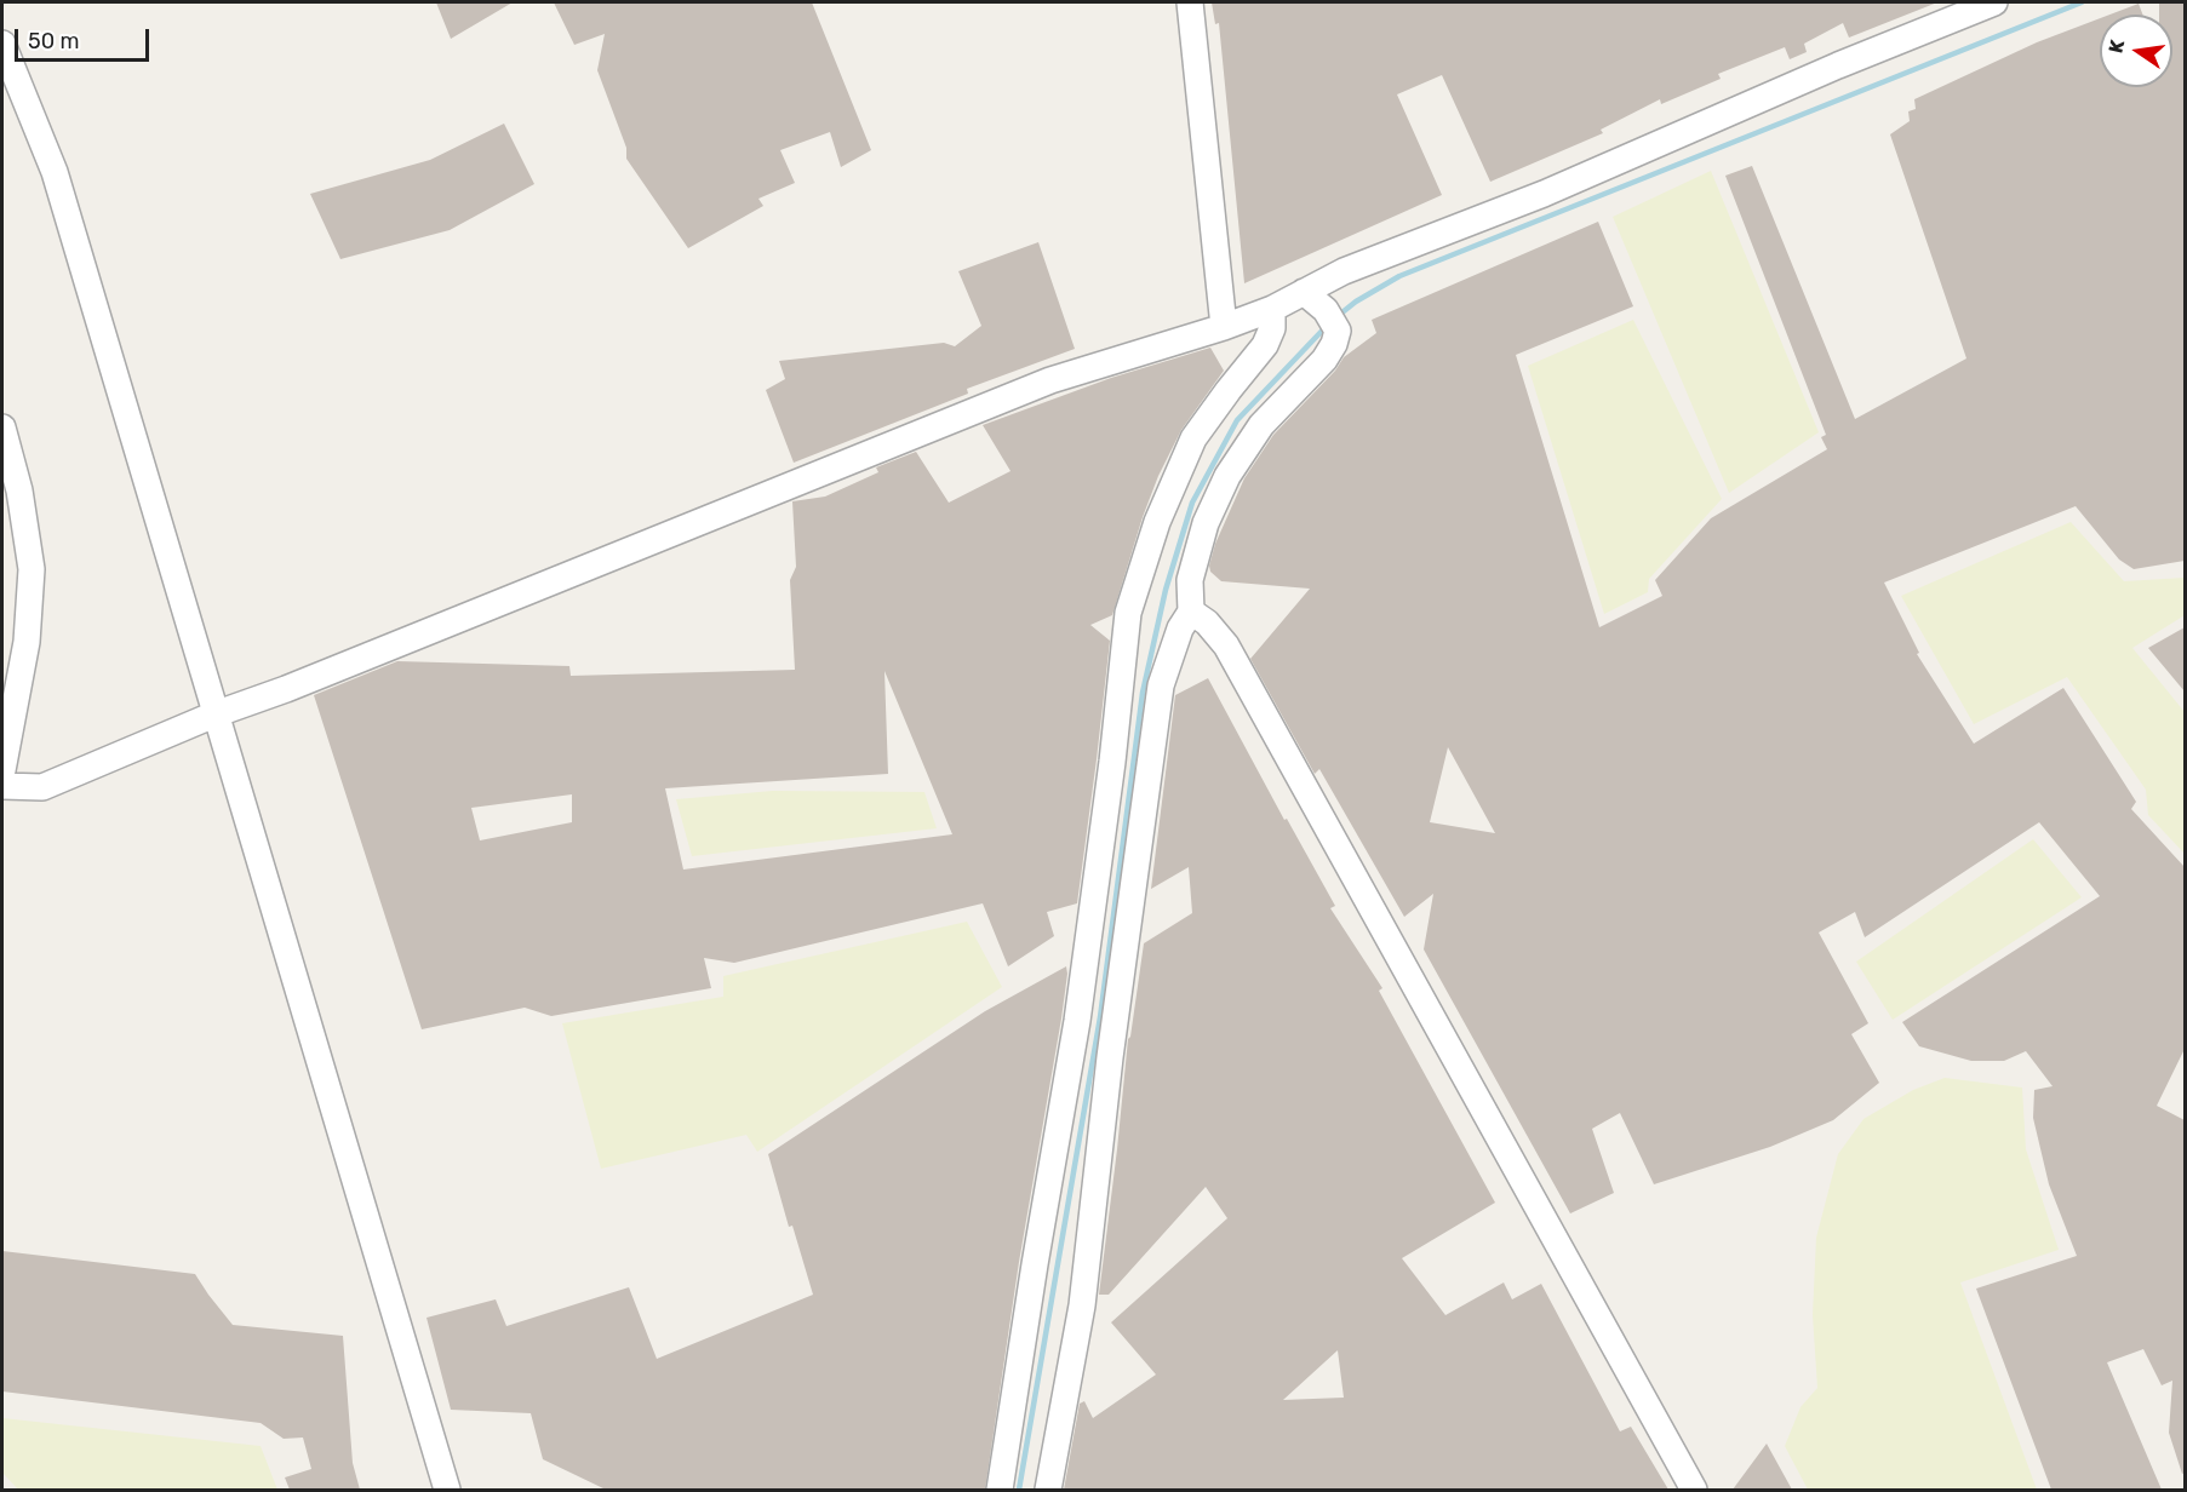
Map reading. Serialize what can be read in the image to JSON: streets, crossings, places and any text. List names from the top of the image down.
{
  "scale_bar": "50 m",
  "north": "left"
}
